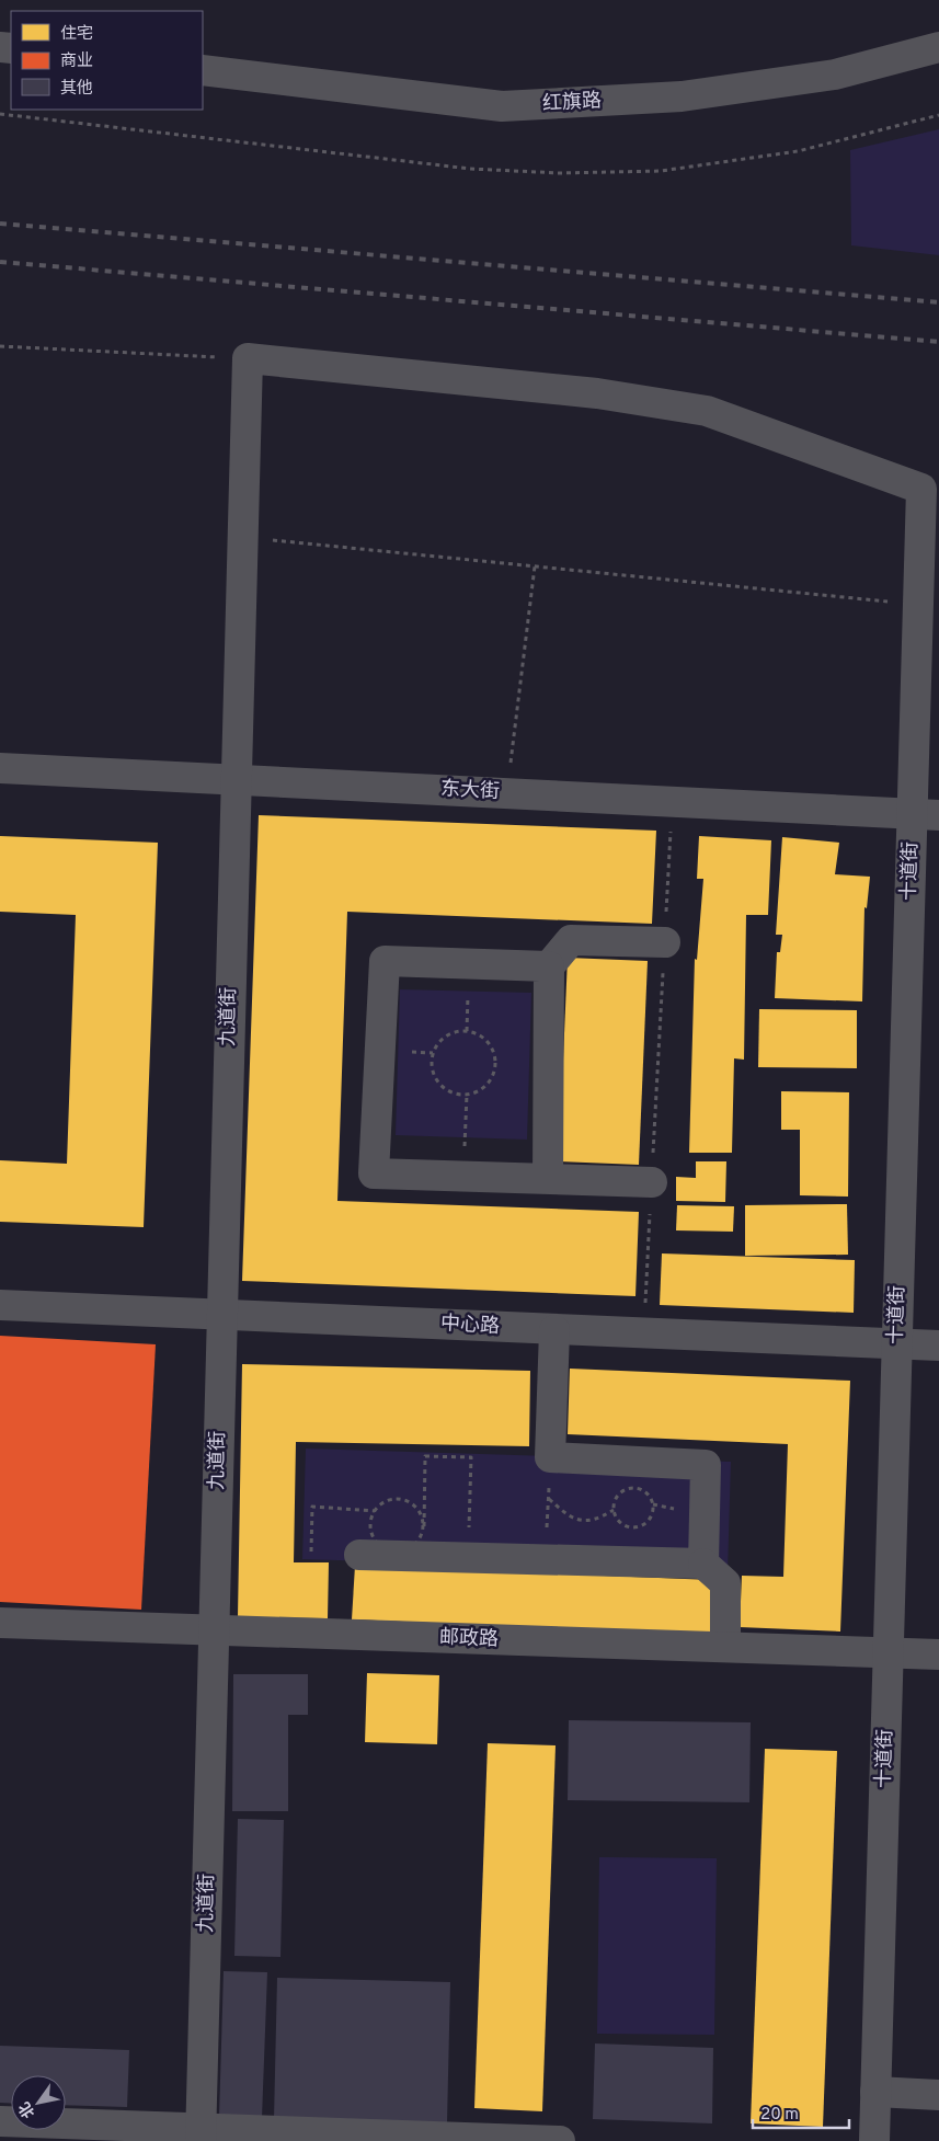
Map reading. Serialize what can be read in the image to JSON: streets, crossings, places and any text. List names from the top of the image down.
{
  "streets": {
    "street": [
      "红旗路",
      "东大街",
      "十道街",
      "九道街",
      "中心路",
      "邮政路"
    ]
  },
  "crossings": [
    ["东大街", "十道街"],
    ["东大街", "九道街"],
    ["十道街", "九道街"],
    ["十道街", "中心路"],
    ["十道街", "邮政路"],
    ["九道街", "中心路"],
    ["九道街", "邮政路"]
  ],
  "legend": ["住宅", "商业", "其他"],
  "scale_bar": "20 m",
  "north": "bottom left"
}
